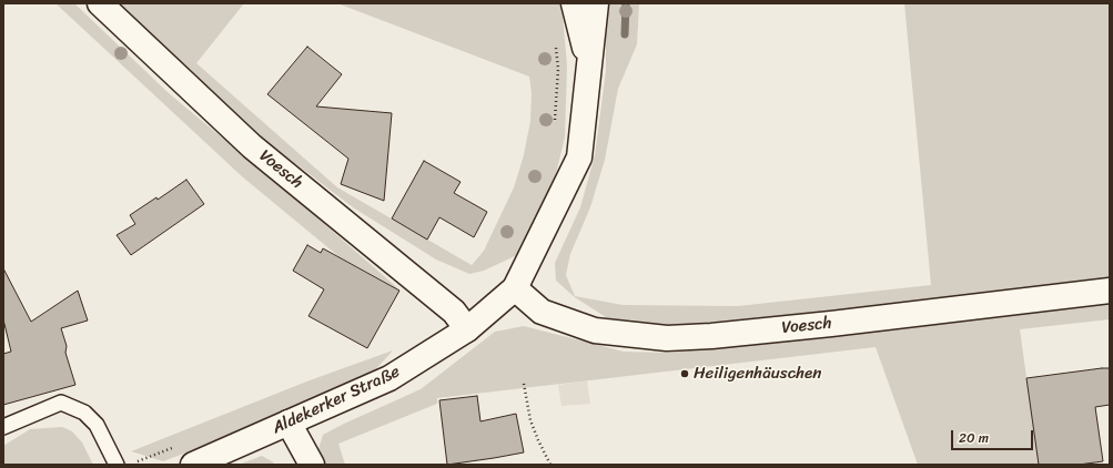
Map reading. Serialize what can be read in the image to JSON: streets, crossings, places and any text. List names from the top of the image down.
{
  "streets": {
    "street": ["Voesch", "Aldekerker Straße"]
  },
  "crossings": [
    ["Voesch", "Aldekerker Straße"]
  ],
  "places": ["Heiligenhäuschen"],
  "scale_bar": "20 m"
}
